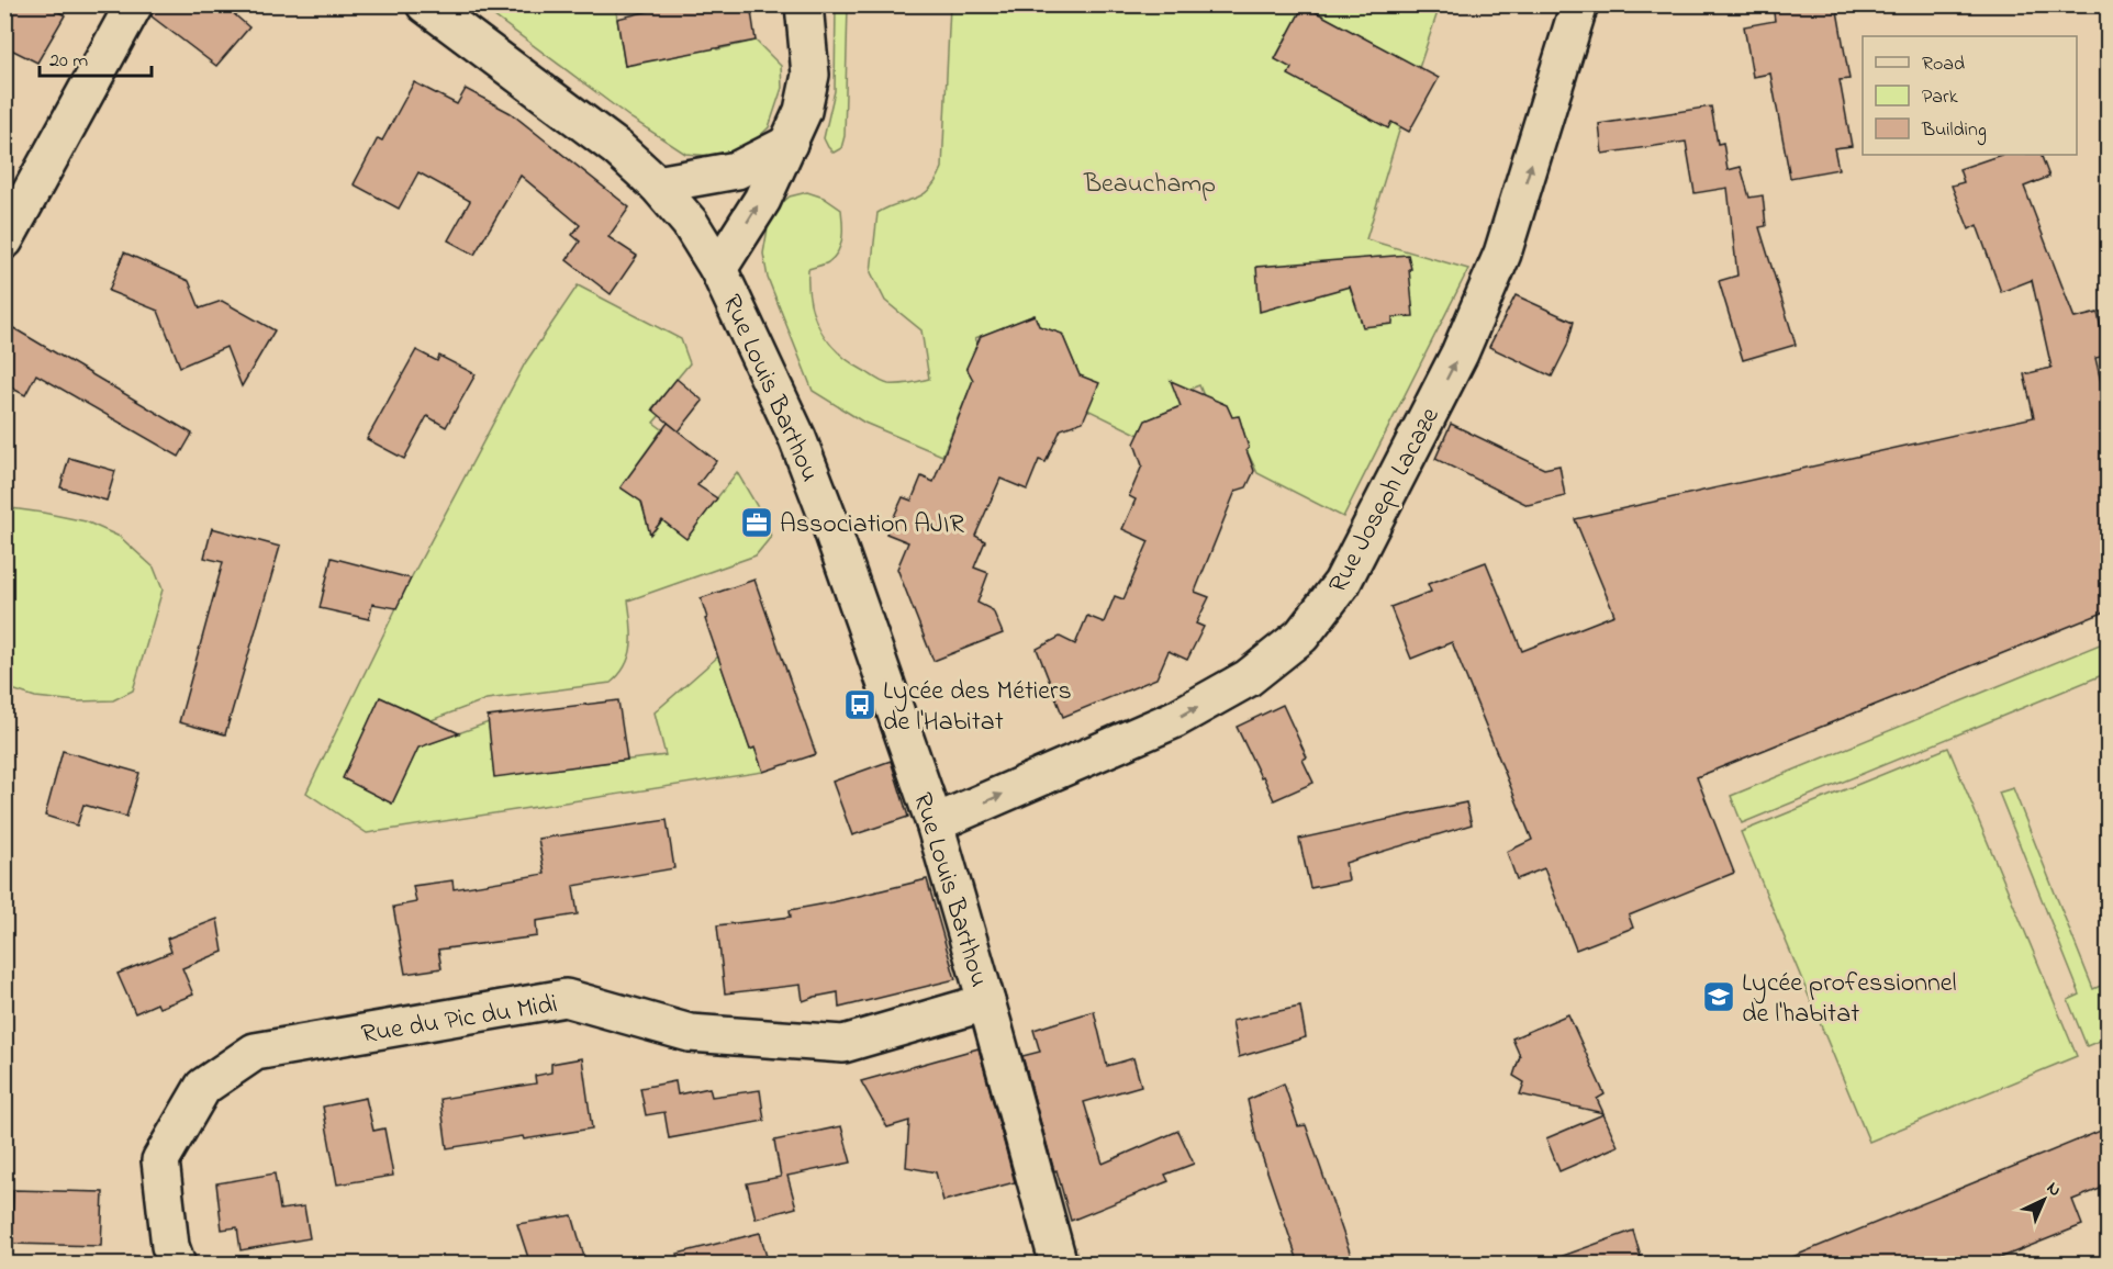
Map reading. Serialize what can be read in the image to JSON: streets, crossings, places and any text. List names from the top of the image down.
{
  "streets": {
    "street": ["Rue Louis Barthou", "Rue Joseph Lacaze", "Rue du Pic du Midi"]
  },
  "crossings": [
    ["Rue Louis Barthou", "Rue Joseph Lacaze"],
    ["Rue Louis Barthou", "Rue du Pic du Midi"]
  ],
  "one_way": ["Rue Joseph Lacaze"],
  "parks": ["Beauchamp"],
  "places": {
    "office": ["Association AJIR"],
    "bus stop": ["Lycée des Métiers de l'Habitat"],
    "school or university": ["Lycée professionnel de l'habitat"]
  },
  "legend": ["Road", "Park", "Building"],
  "scale_bar": "20 m",
  "north": "top right"
}
